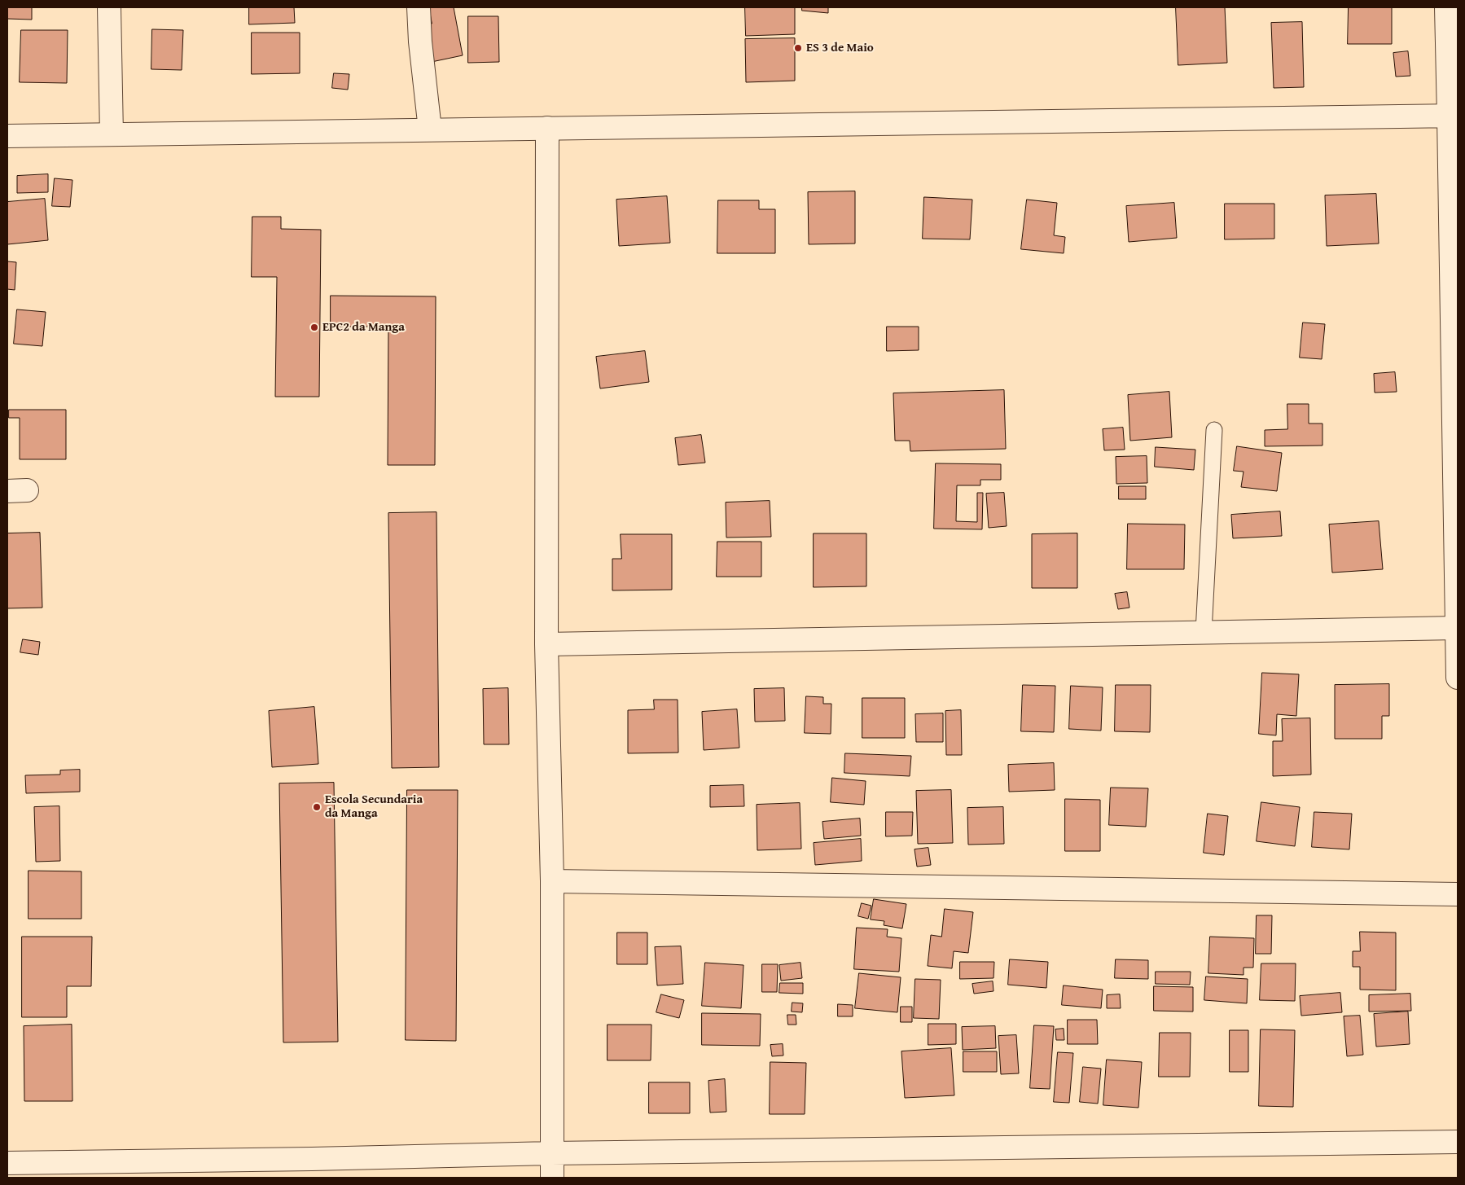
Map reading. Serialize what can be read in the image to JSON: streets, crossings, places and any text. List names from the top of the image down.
{
  "places": ["ES 3 de Maio", "EPC2 da Manga", "Escola Secundaria da Manga"]
}
